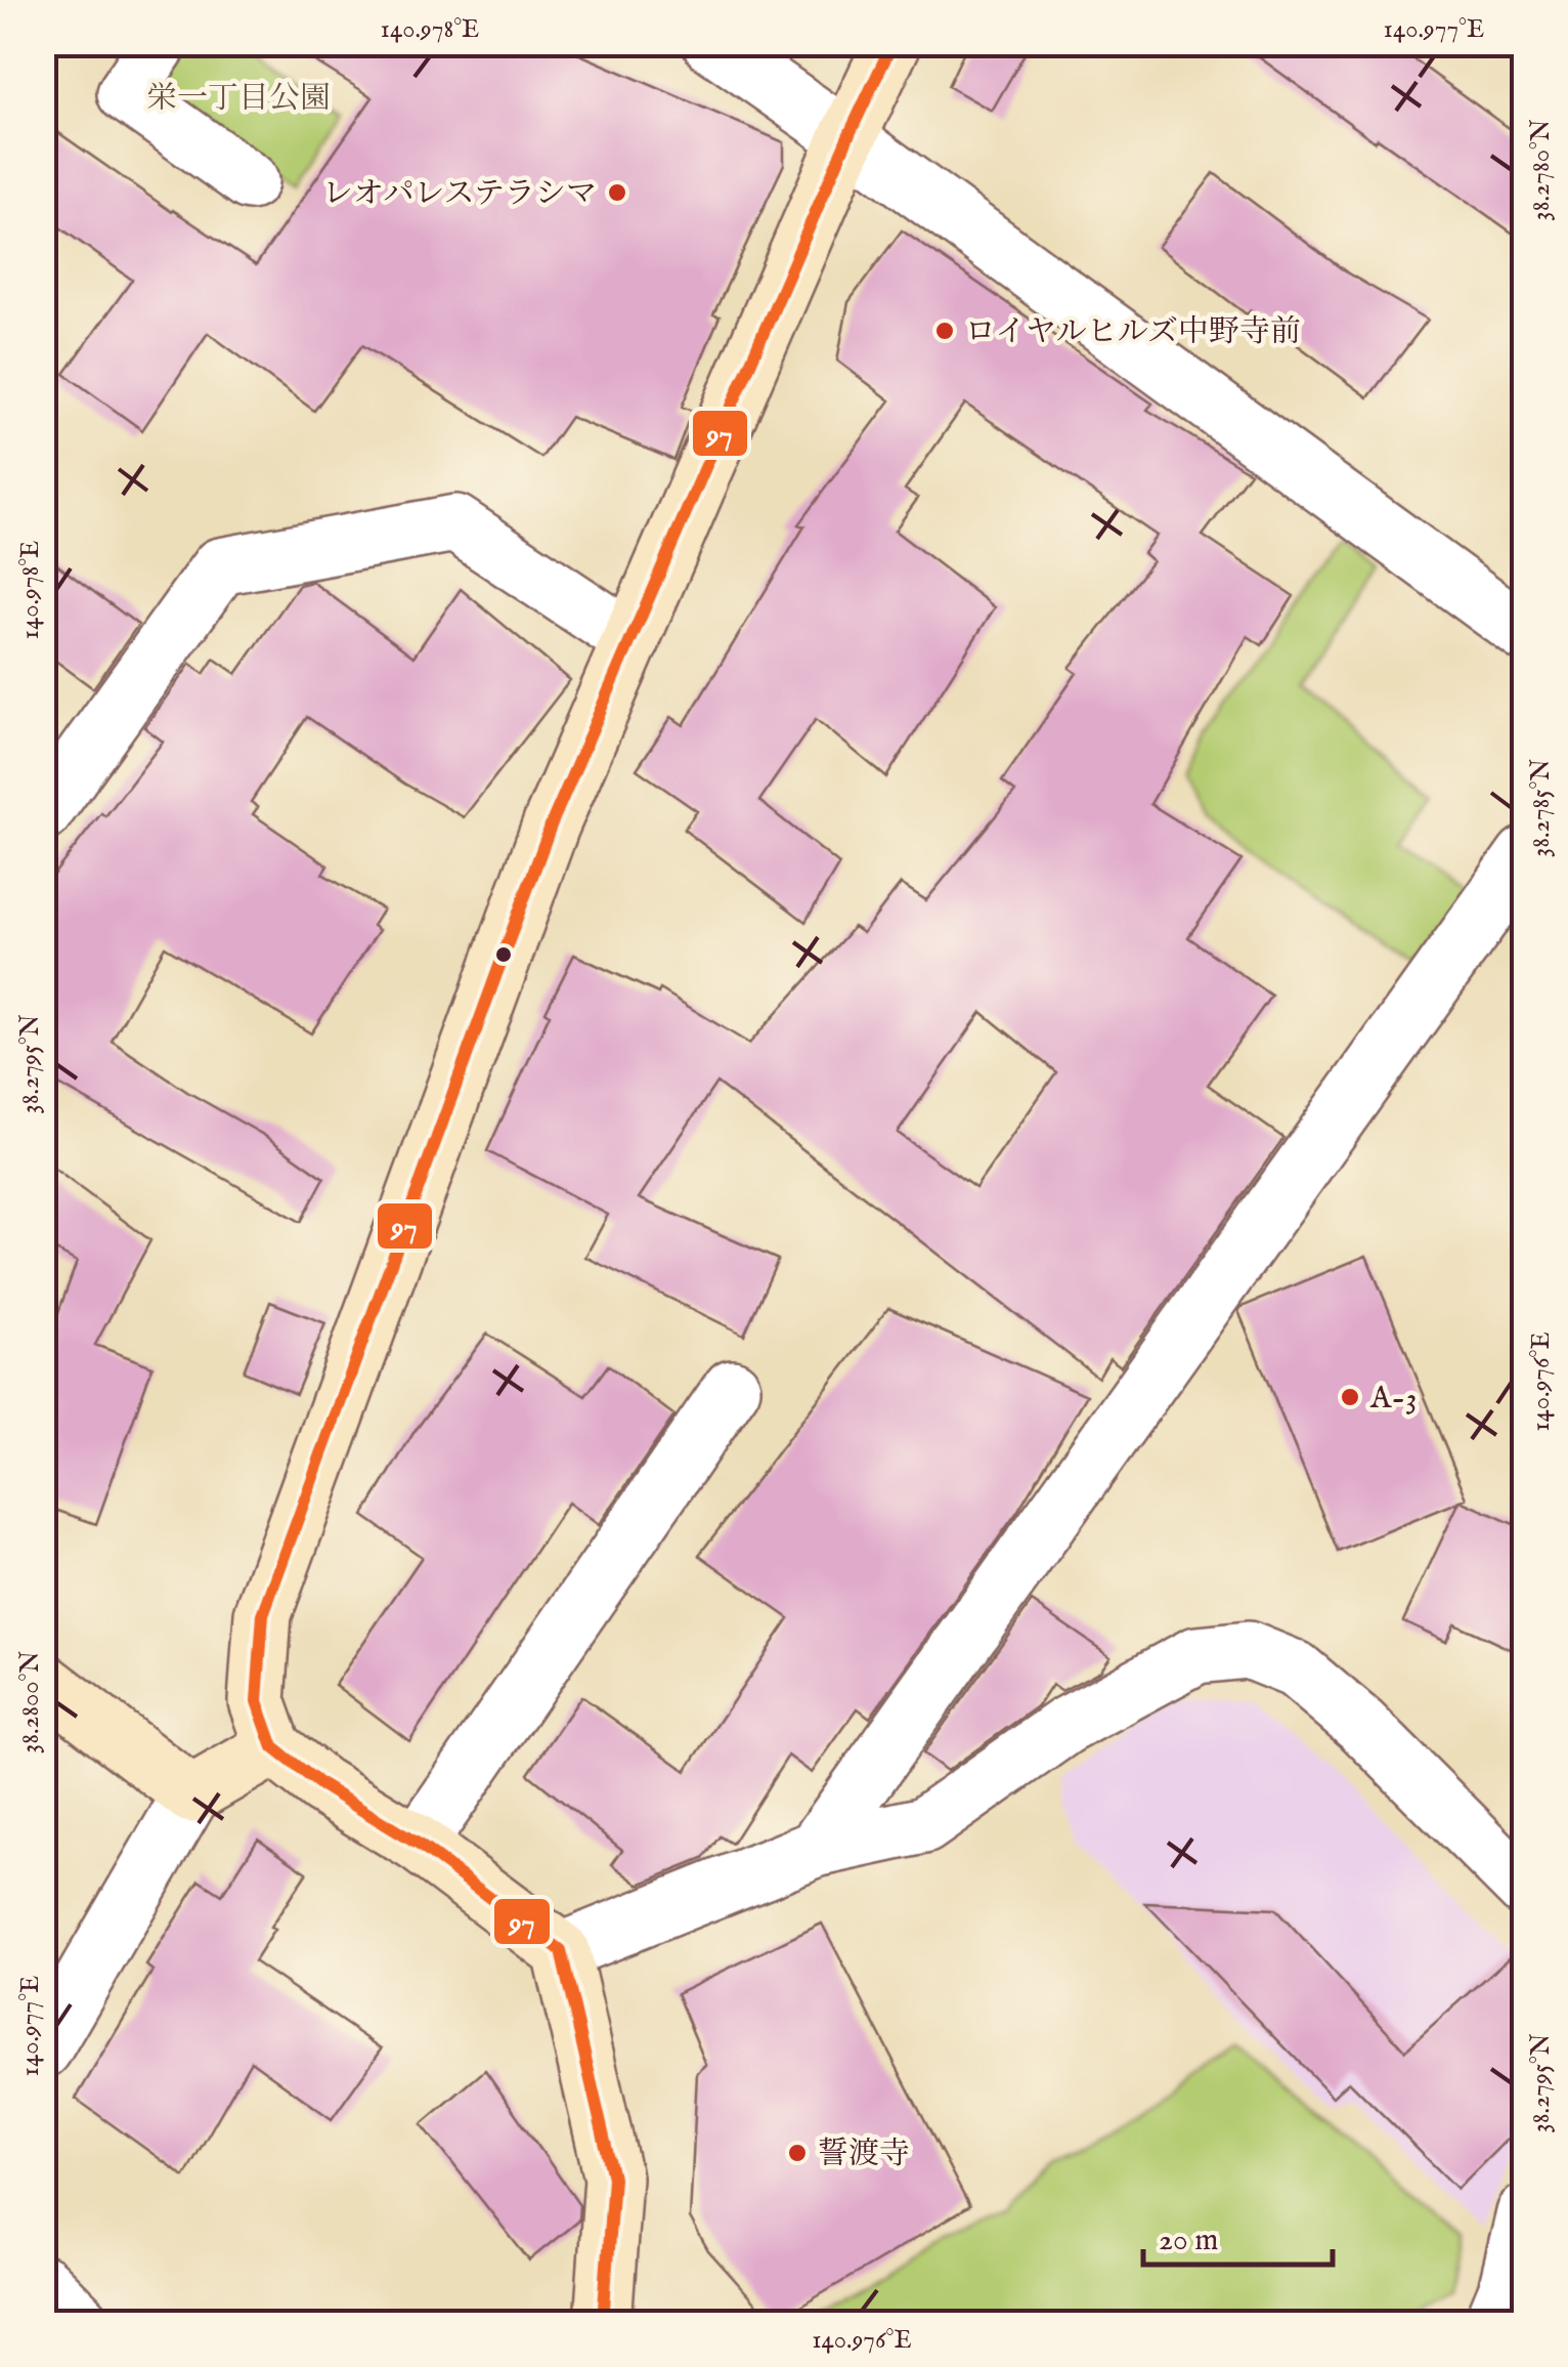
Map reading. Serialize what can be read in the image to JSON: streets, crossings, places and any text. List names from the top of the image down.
{
  "parks": ["栄一丁目公園"],
  "places": [
    "レオパレステラシマ",
    "ロイヤルヒルズ中野寺前",
    "A-3",
    "誓渡寺"
  ],
  "lines": ["transit line 97"],
  "scale_bar": "20 m",
  "coordinates": [
    "140.978°E",
    "140.977°E",
    "38.2780°N",
    "38.2785°N",
    "38.2795°N",
    "140.976°E",
    "38.2800°N"
  ]
}
